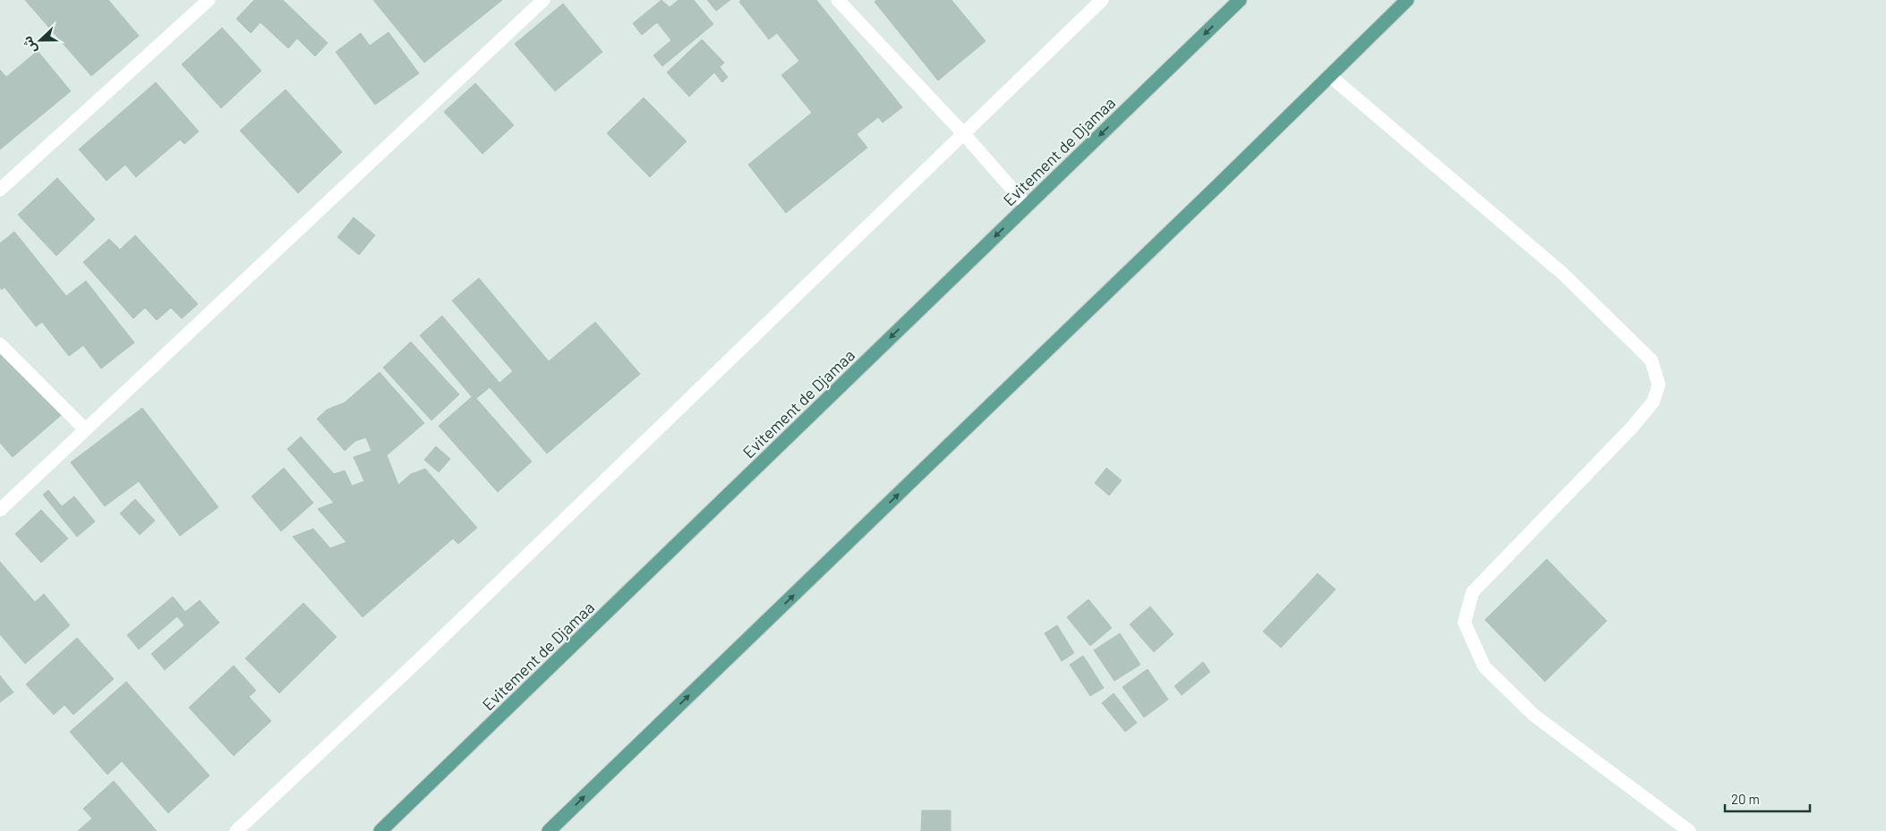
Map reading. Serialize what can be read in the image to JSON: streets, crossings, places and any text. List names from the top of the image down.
{
  "streets": {
    "main road": ["Evitement de Djamaa"]
  },
  "scale_bar": "20 m",
  "north": "left"
}
